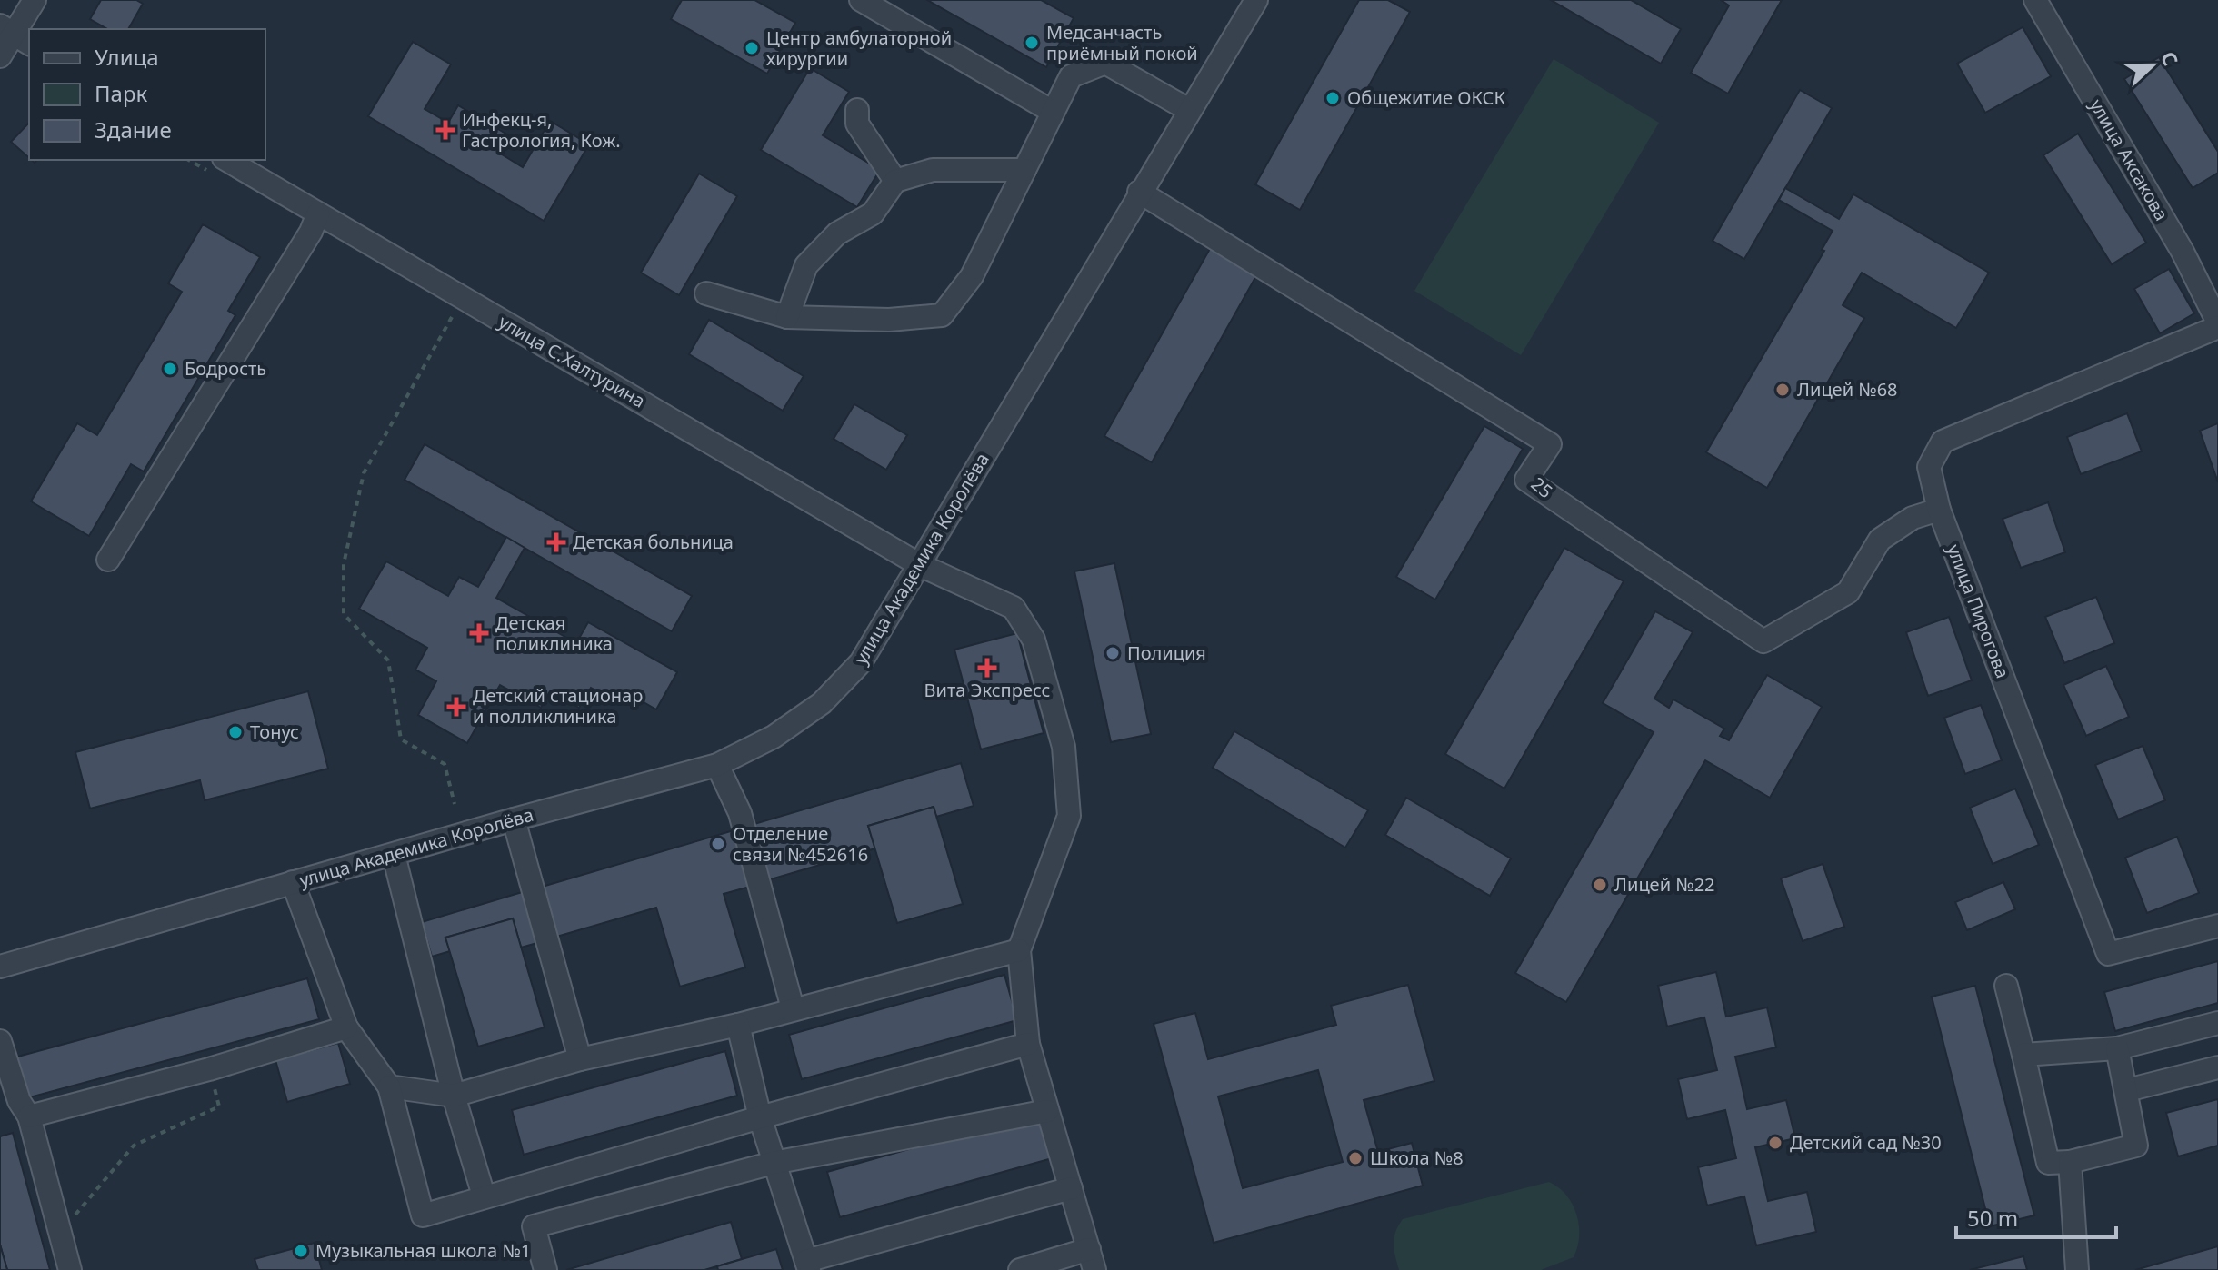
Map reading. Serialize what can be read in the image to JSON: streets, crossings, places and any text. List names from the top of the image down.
{
  "streets": {
    "street": [
      "улица Аксакова",
      "улица С.Халтурина",
      "25",
      "улица Академика Королёва",
      "улица Пирогова"
    ]
  },
  "crossings": [
    ["улица Аксакова", "улица Пирогова"],
    ["улица С.Халтурина", "улица Академика Королёва"],
    ["25", "улица Академика Королёва"],
    ["25", "улица Пирогова"]
  ],
  "places": {
    "other": [
      "Медсанчасть приёмный покой",
      "Центр амбулаторной хирургии",
      "Общежитие ОКСК",
      "Бодрость",
      "Лицей №68",
      "Полиция",
      "Тонус",
      "Отделение связи №452616",
      "Лицей №22",
      "Детский сад №30",
      "Школа №8",
      "Музыкальная школа №1"
    ],
    "health": [
      "Инфекц-я, Гастрология, Кож.",
      "Детская больница",
      "Детская поликлиника",
      "Вита Экспресс",
      "Детский стационар и полликлиника"
    ]
  },
  "legend": ["Улица", "Парк", "Здание"],
  "scale_bar": "50 m",
  "north": "right"
}
